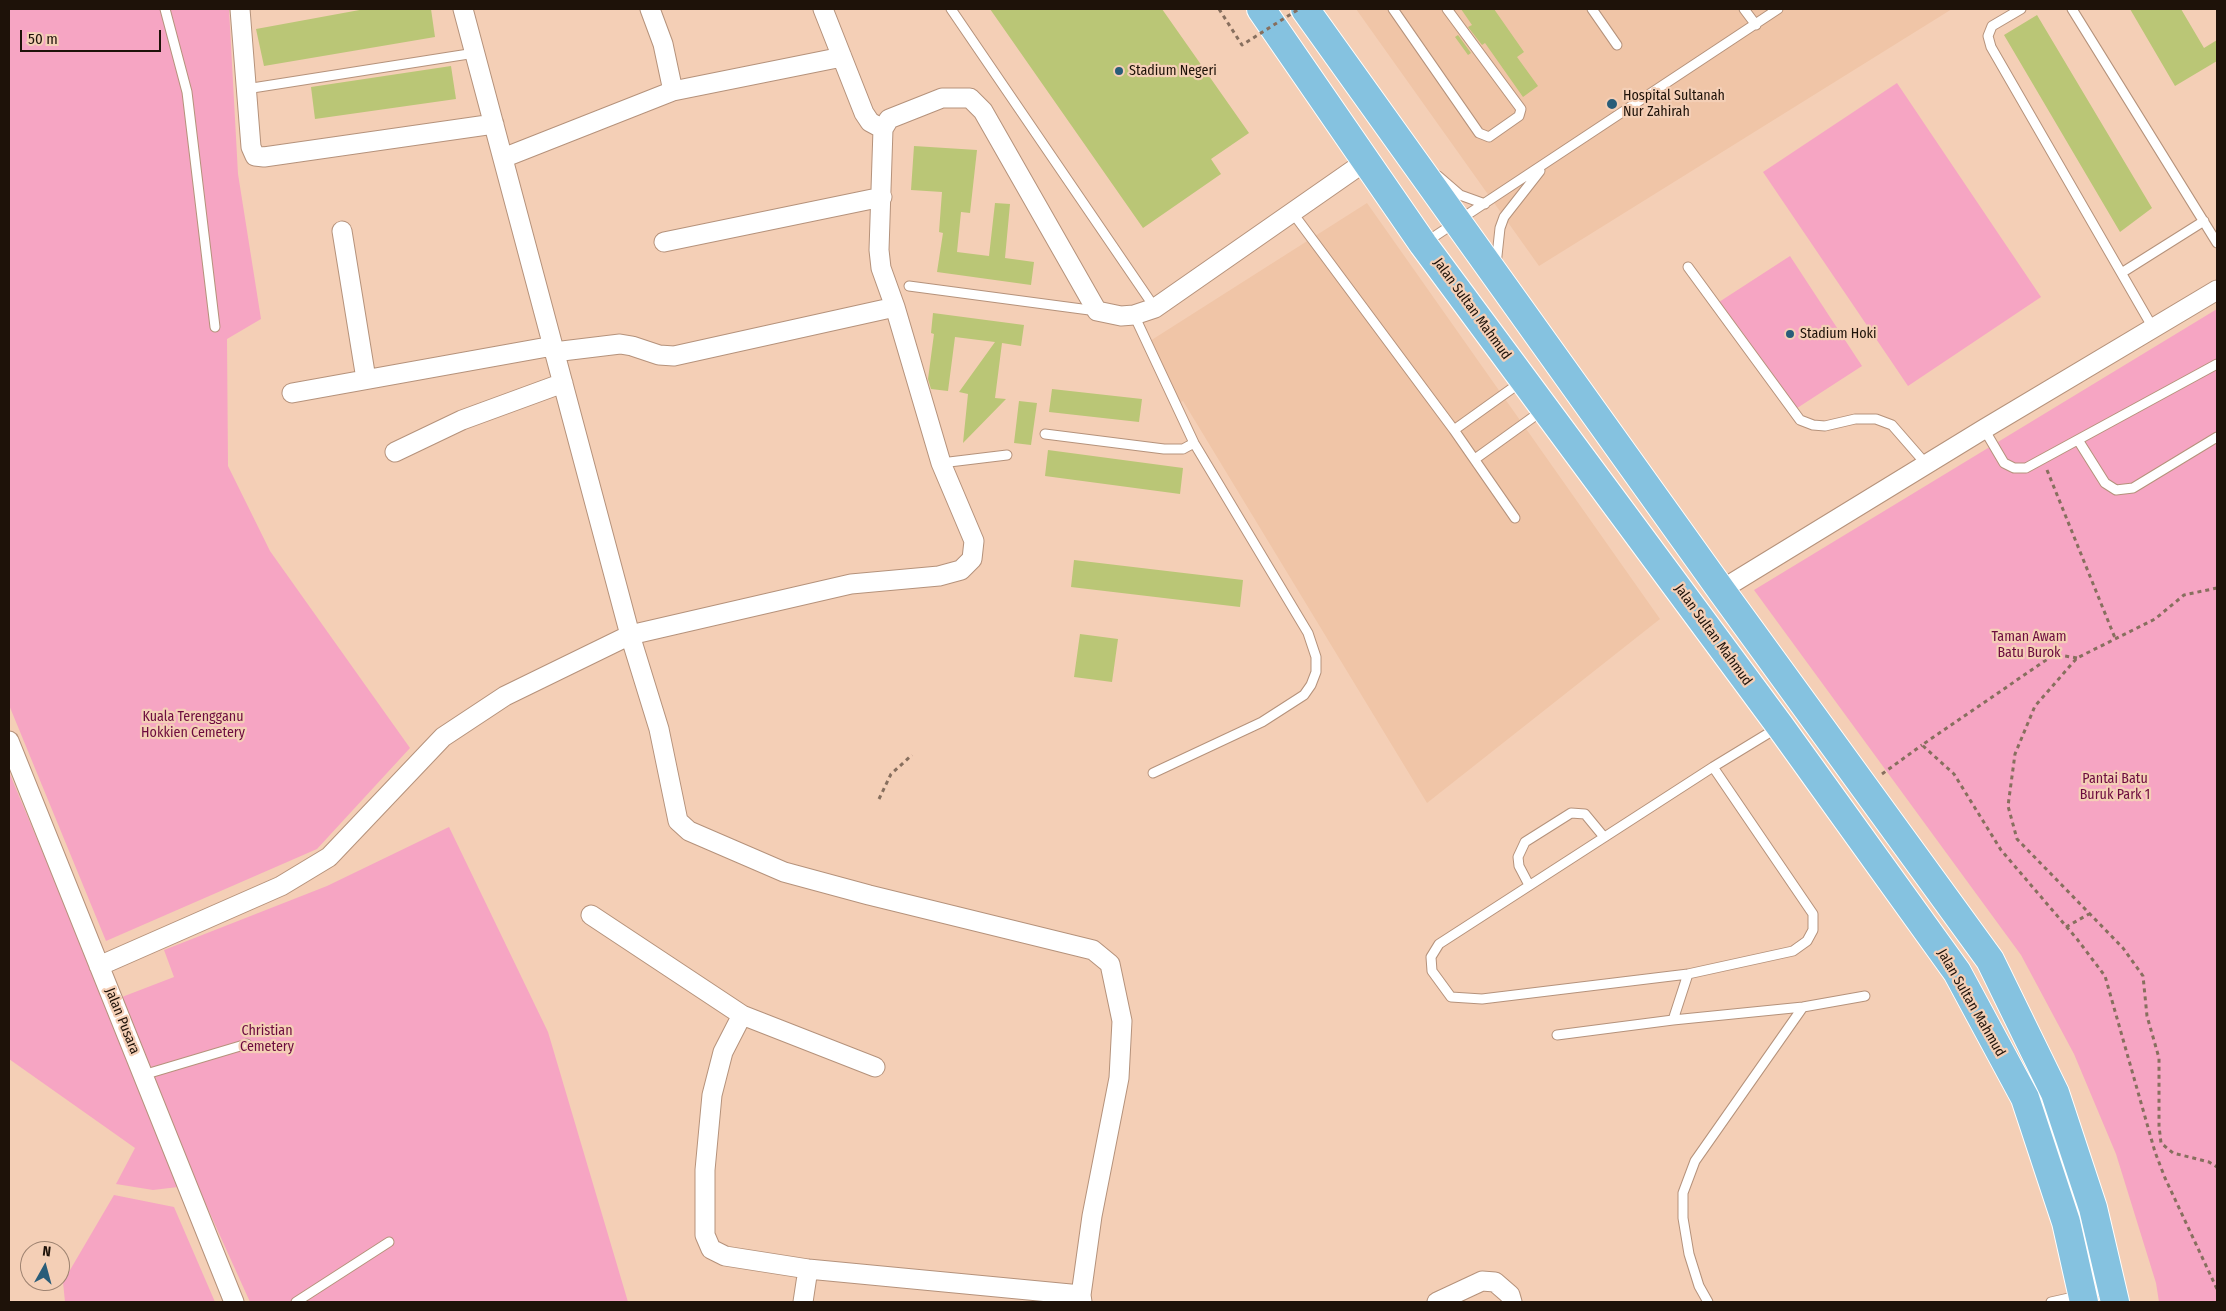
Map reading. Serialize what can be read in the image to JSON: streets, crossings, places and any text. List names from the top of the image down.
{
  "streets": {
    "main road": ["Jalan Sultan Mahmud"],
    "street": ["Jalan Pusara"]
  },
  "parks": [
    "Taman Awam Batu Burok",
    "Kuala Terengganu Hokkien Cemetery",
    "Pantai Batu Buruk Park 1",
    "Christian Cemetery"
  ],
  "places": ["Stadium Negeri", "Hospital Sultanah Nur Zahirah", "Stadium Hoki"],
  "scale_bar": "50 m",
  "north": "top"
}
